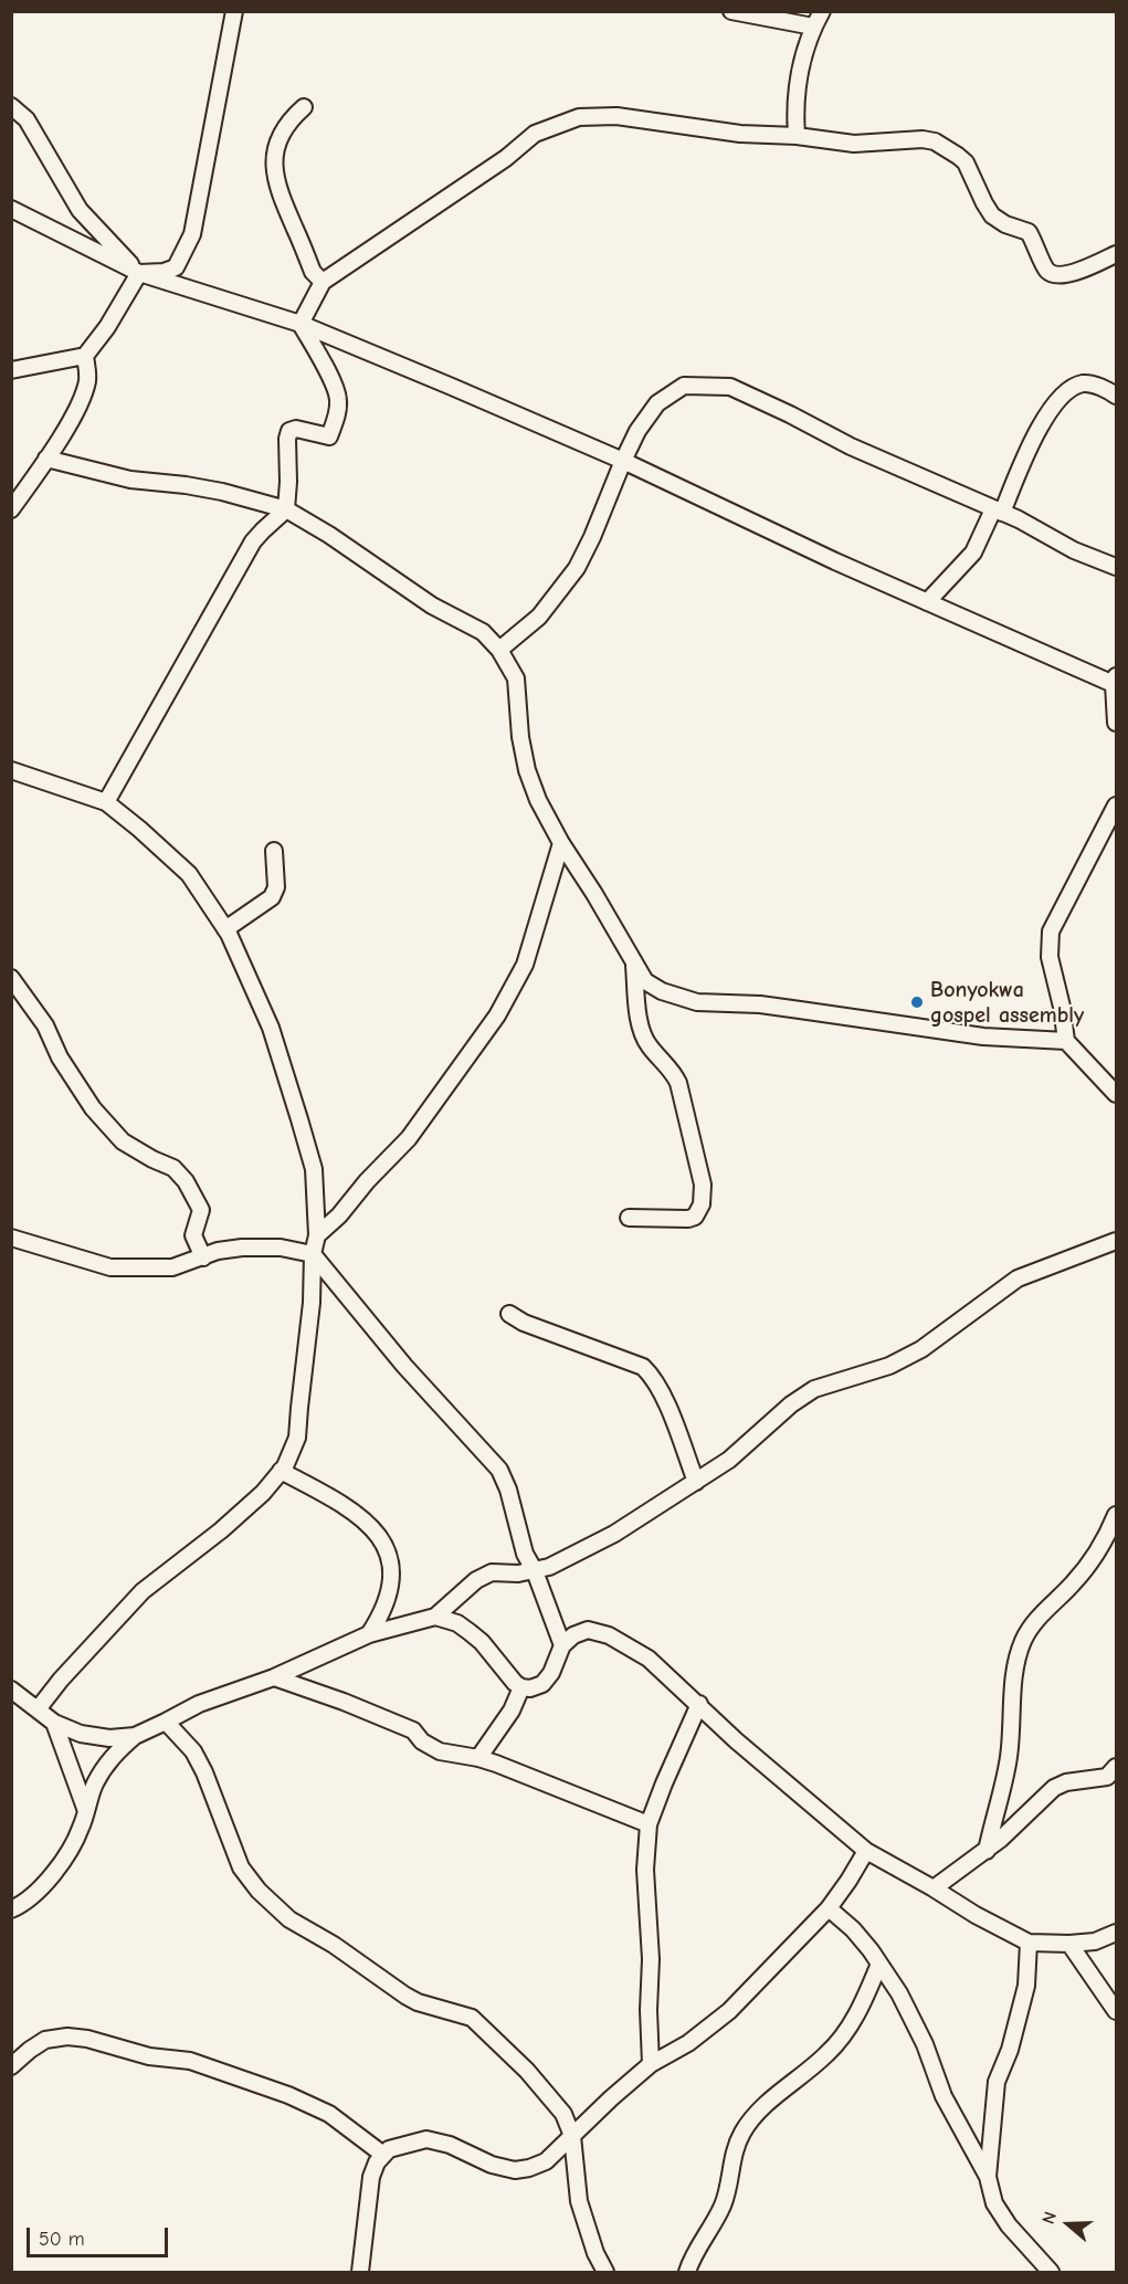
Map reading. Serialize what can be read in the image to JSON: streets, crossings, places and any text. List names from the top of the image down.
{
  "places": ["Bonyokwa gospel assembly"],
  "scale_bar": "50 m",
  "north": "left"
}
